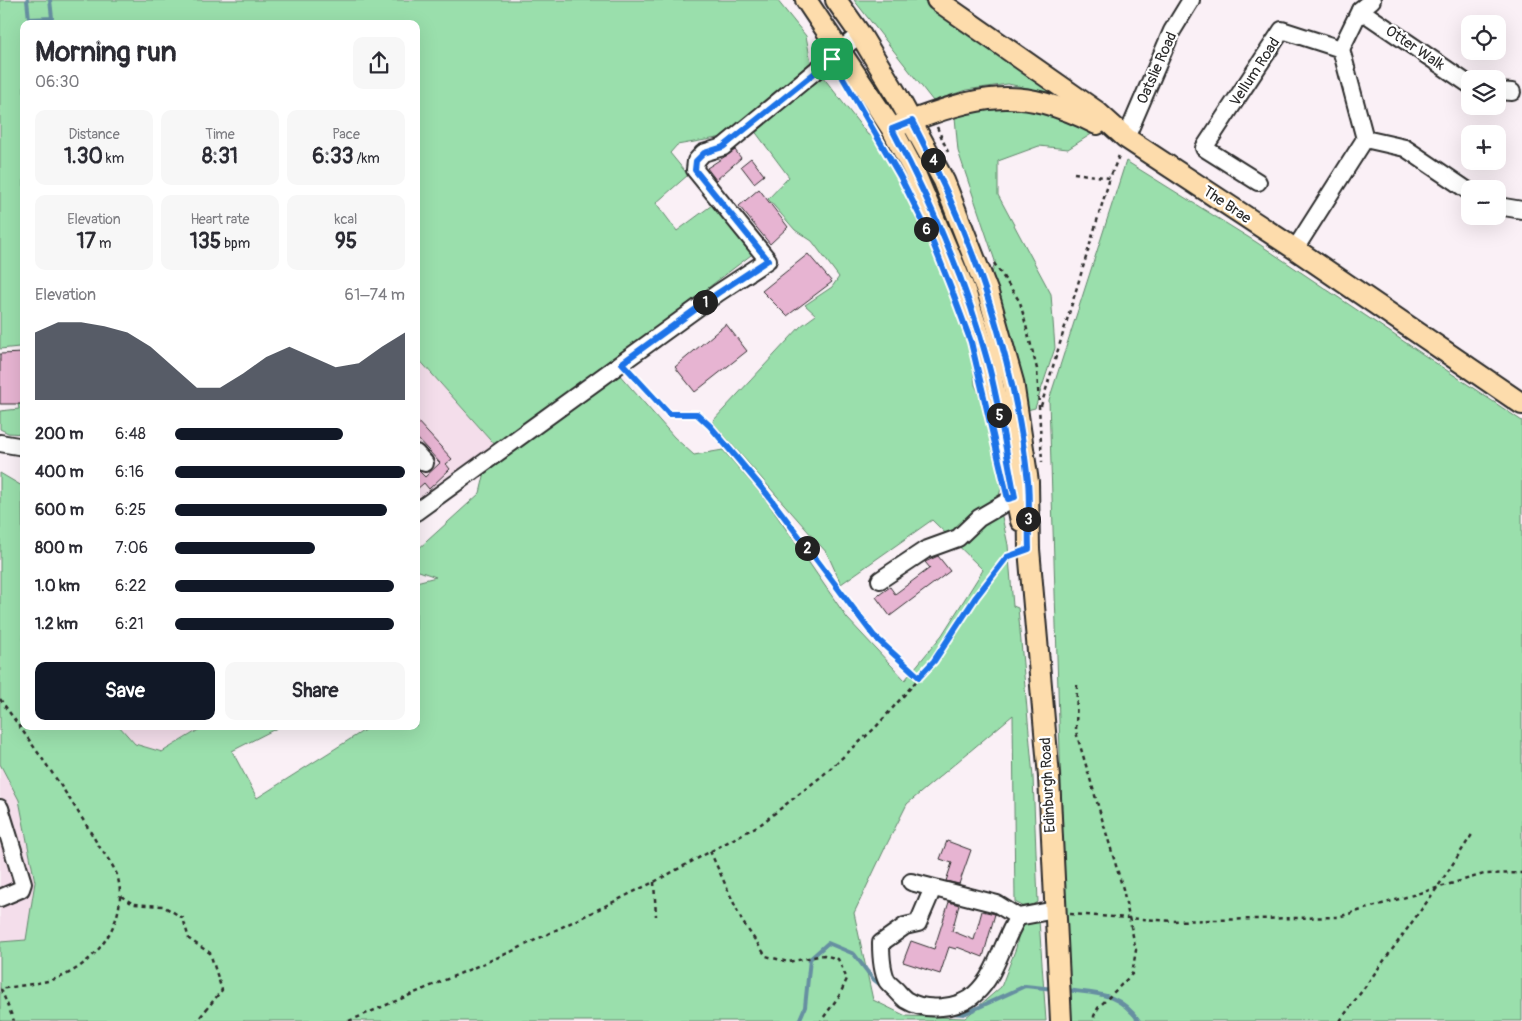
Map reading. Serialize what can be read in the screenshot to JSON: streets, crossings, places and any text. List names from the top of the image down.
{
  "streets": {
    "main road": ["The Brae", "Edinburgh Road"],
    "street": ["Otter Walk", "Oatslie Road", "Vellum Road"]
  },
  "crossings": [
    ["Oatslie Road", "The Brae"]
  ],
  "page": {
    "map_buttons": ["+", "−"],
    "heading": ["Morning run", "06:30"],
    "stats": [
      ["Distance", "1.30 km"],
      ["Time", "8:31"],
      ["Pace", "6:33 /km"],
      ["Elevation", "17 m"],
      ["Heart rate", "135 bpm"],
      ["kcal", "95"]
    ],
    "pins": [
      "4",
      "6",
      "1",
      "5",
      "3",
      "2"
    ],
    "chart": ["Elevation", "61–74 m"],
    "list": [
      {
        "name": "200 m",
        "note": "6:48"
      },
      {
        "name": "400 m",
        "note": "6:16"
      },
      {
        "name": "600 m",
        "note": "6:25"
      },
      {
        "name": "800 m",
        "note": "7:06"
      },
      {
        "name": "1.0 km",
        "note": "6:22"
      },
      {
        "name": "1.2 km",
        "note": "6:21"
      }
    ],
    "buttons": ["Save", "Share"]
  }
}
